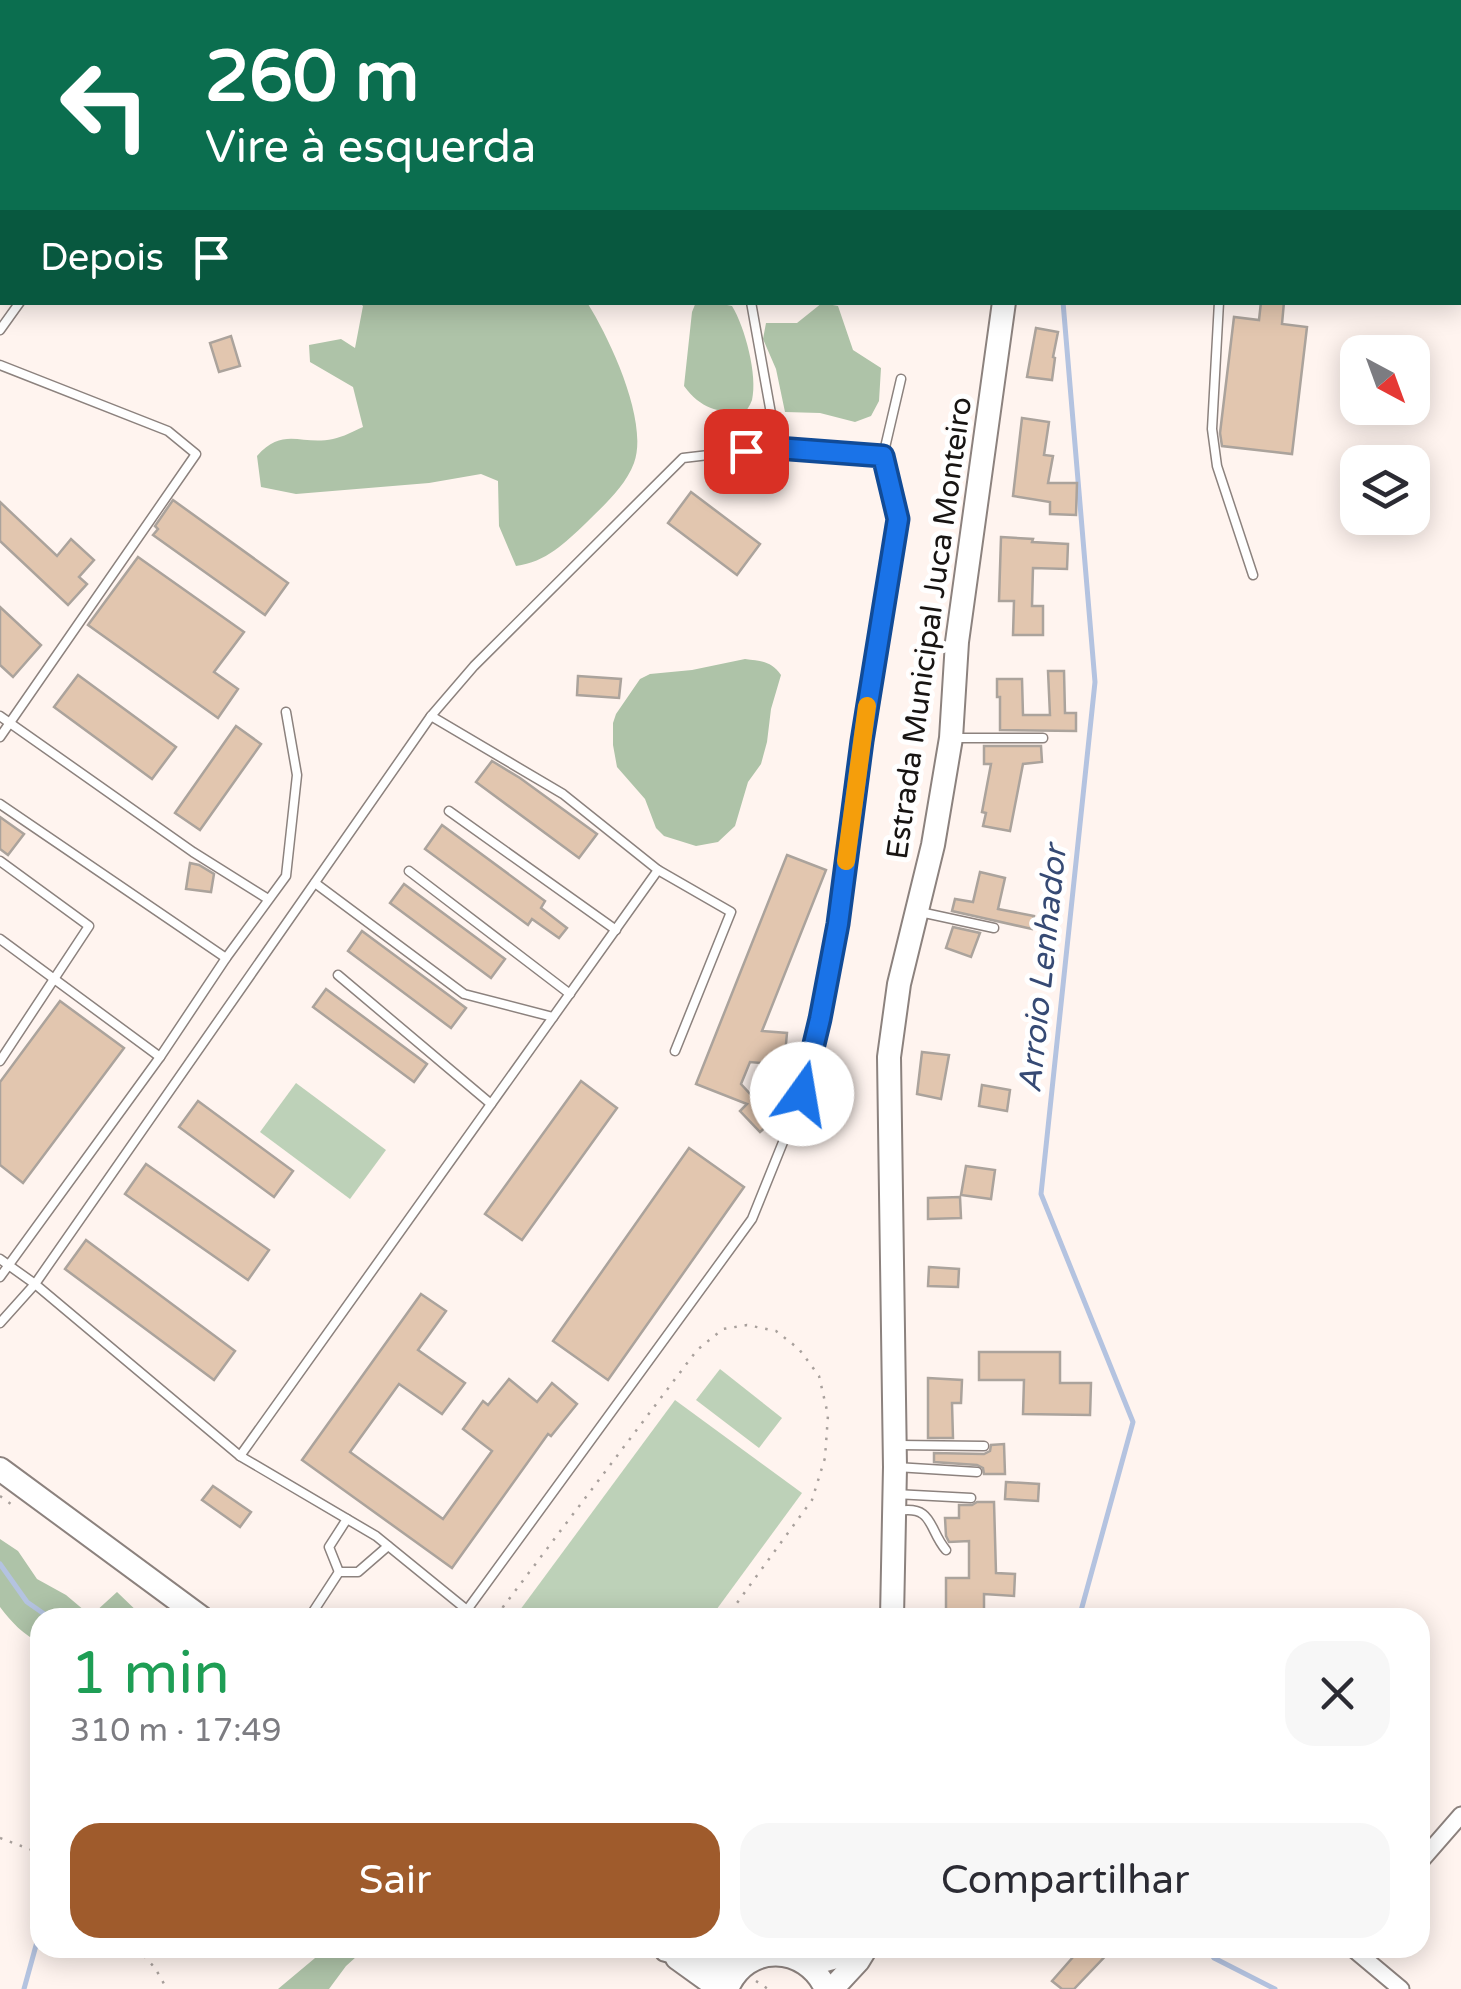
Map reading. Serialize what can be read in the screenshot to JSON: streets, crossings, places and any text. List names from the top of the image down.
{
  "streets": {
    "street": ["Estrada Municipal Juca Monteiro"]
  },
  "water": ["Arroio Lenhador"],
  "north": "bottom right",
  "page": {
    "turn": ["260 m", "Vire à esquerda"],
    "then": "Depois",
    "heading": ["1 min", "310 m · 17:49"],
    "buttons": ["Sair", "Compartilhar"]
  }
}
